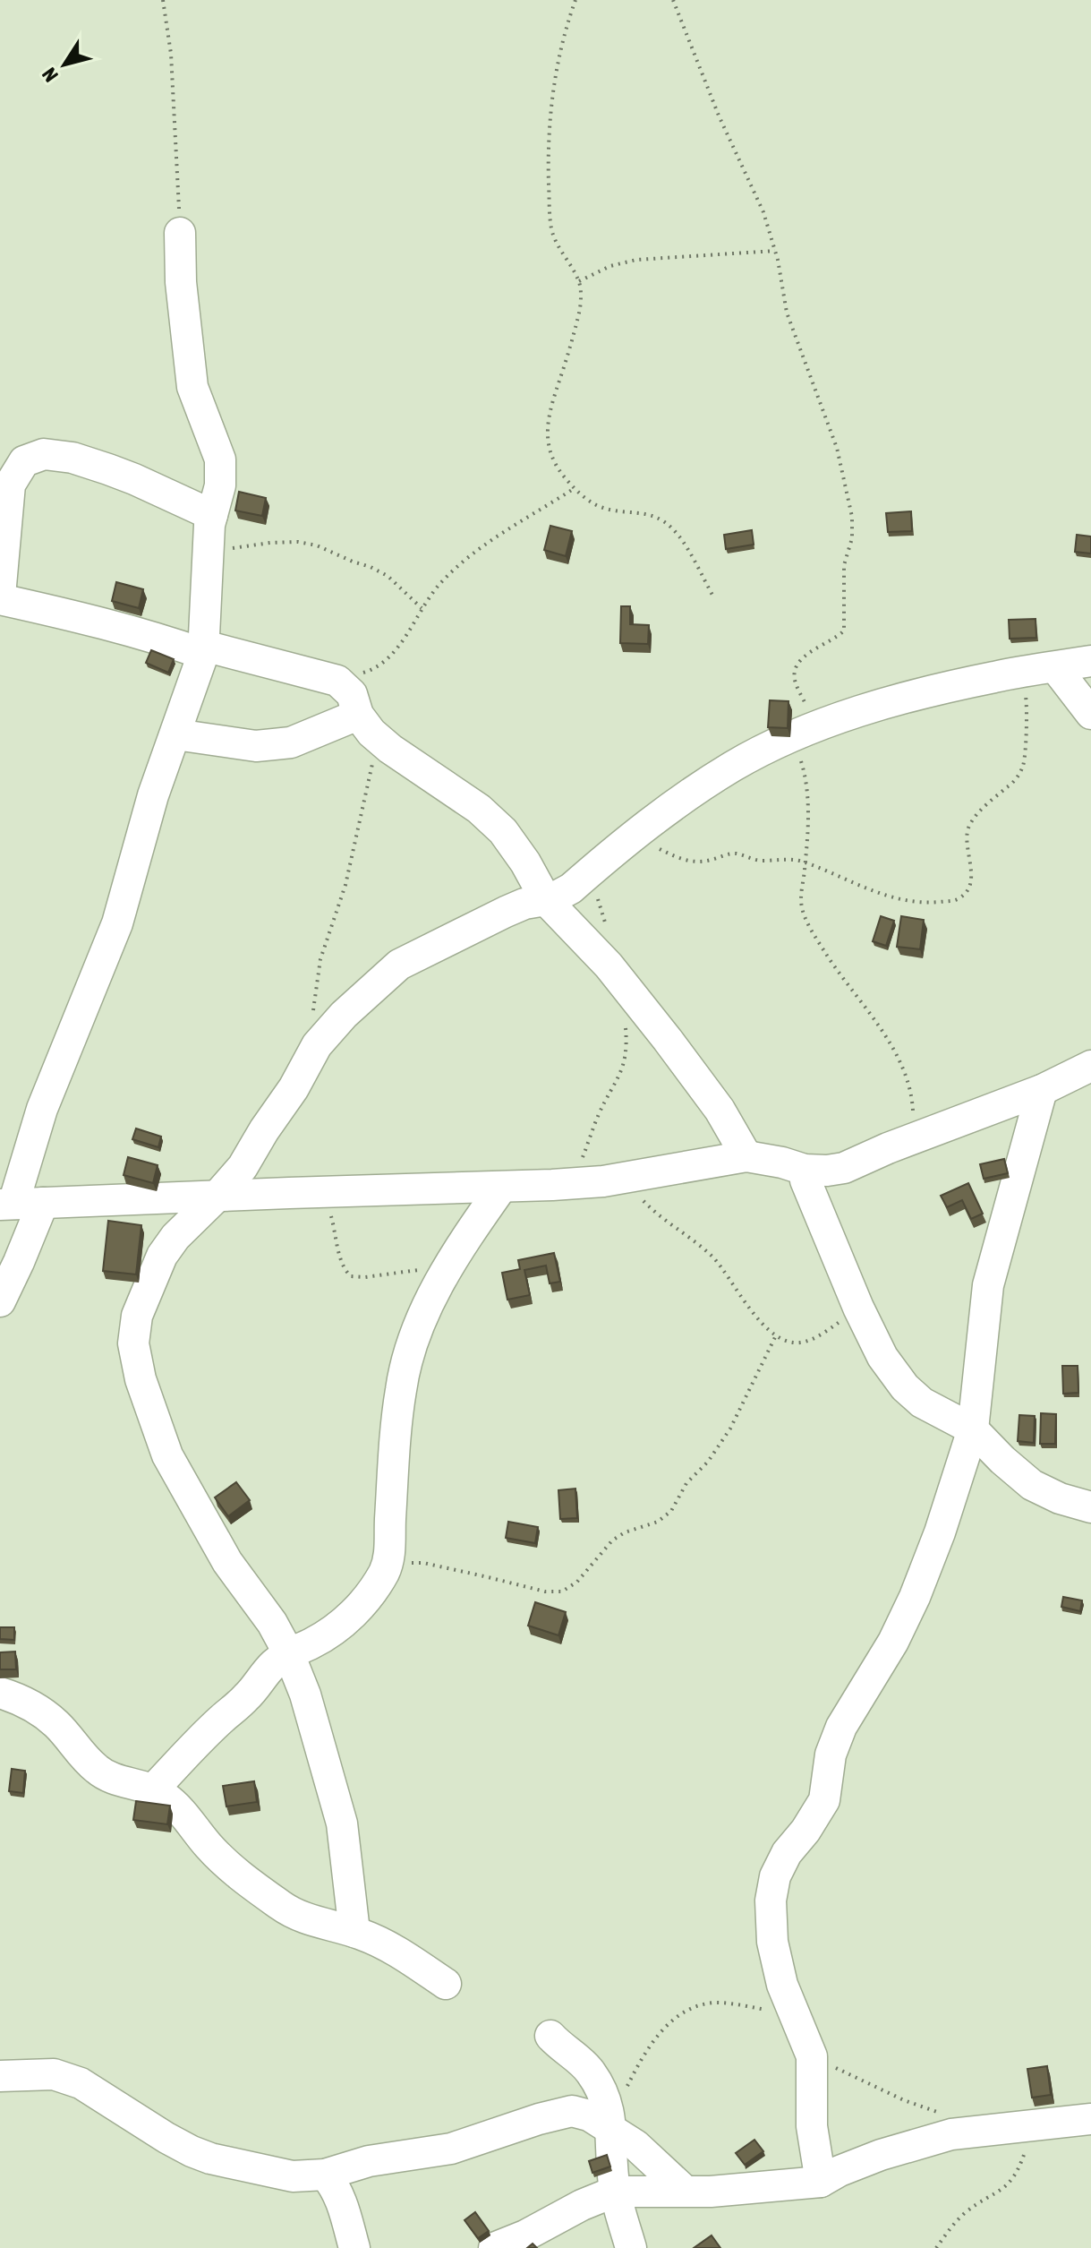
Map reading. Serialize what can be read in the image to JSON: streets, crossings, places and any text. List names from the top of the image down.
{
  "north": "bottom left"
}
